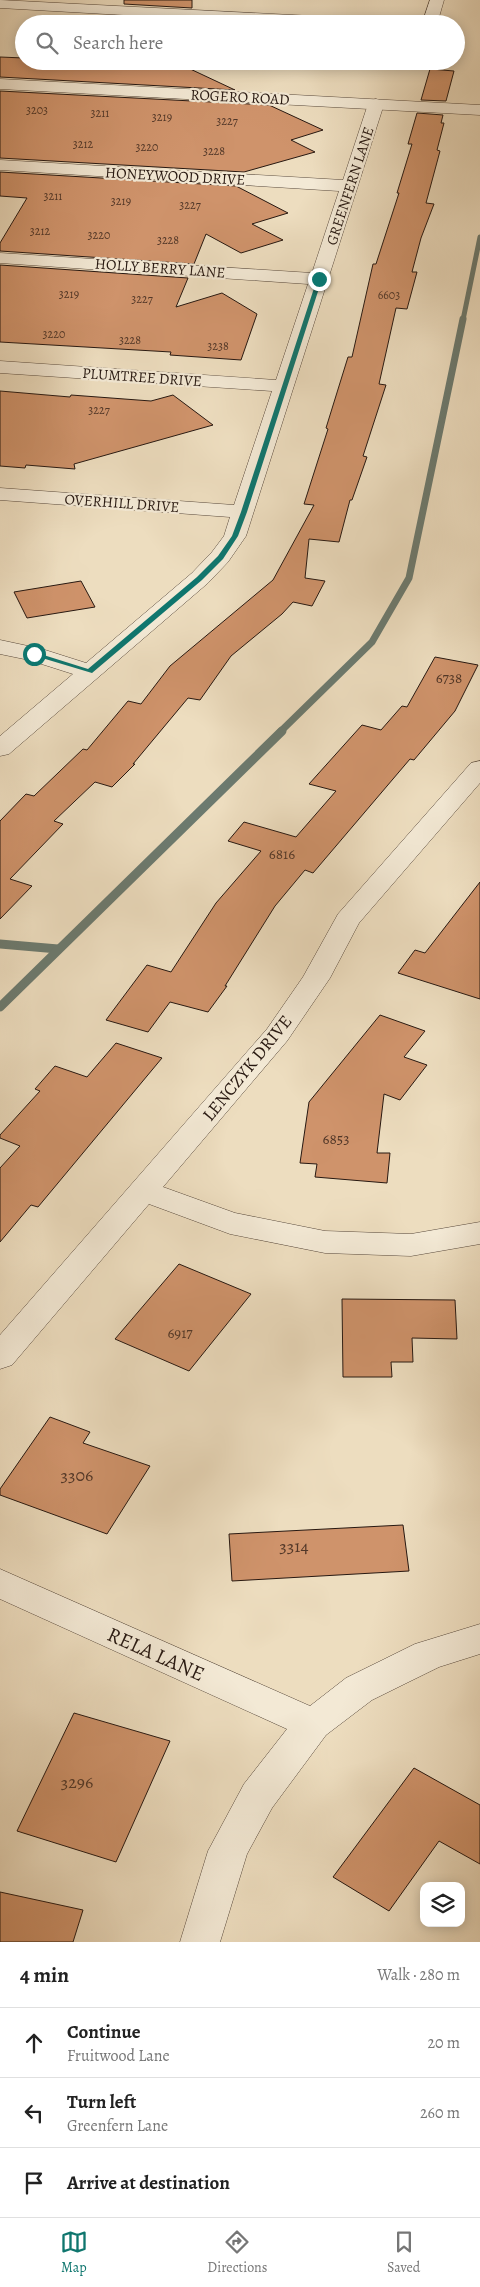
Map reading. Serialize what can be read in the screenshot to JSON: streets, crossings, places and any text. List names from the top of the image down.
{
  "streets": {
    "street": [
      "ROGERO ROAD",
      "HONEYWOOD DRIVE",
      "GREENFERN LANE",
      "HOLLY BERRY LANE",
      "PLUMTREE DRIVE",
      "OVERHILL DRIVE",
      "LENCZYK DRIVE",
      "RELA LANE"
    ]
  },
  "crossings": [
    ["ROGERO ROAD", "GREENFERN LANE"],
    ["HONEYWOOD DRIVE", "GREENFERN LANE"],
    ["GREENFERN LANE", "HOLLY BERRY LANE"],
    ["GREENFERN LANE", "PLUMTREE DRIVE"],
    ["GREENFERN LANE", "OVERHILL DRIVE"]
  ],
  "house_numbers": [
    "3203",
    "3211",
    "3219",
    "3227",
    "3212",
    "3220",
    "3228",
    "3211",
    "3219",
    "3227",
    "3212",
    "3220",
    "3228",
    "3219",
    "6603",
    "3227",
    "3220",
    "3228",
    "3238",
    "3227",
    "6738",
    "6816",
    "6853",
    "6917",
    "3306",
    "3314",
    "3296"
  ],
  "page": {
    "search": "Search here",
    "heading": ["4 min", "Walk · 280 m"],
    "list": [
      ["Continue", "Fruitwood Lane", "20 m"],
      ["Turn left", "Greenfern Lane", "260 m"],
      "Arrive at destination"
    ],
    "nav": ["Map", "Directions", "Saved"]
  }
}
